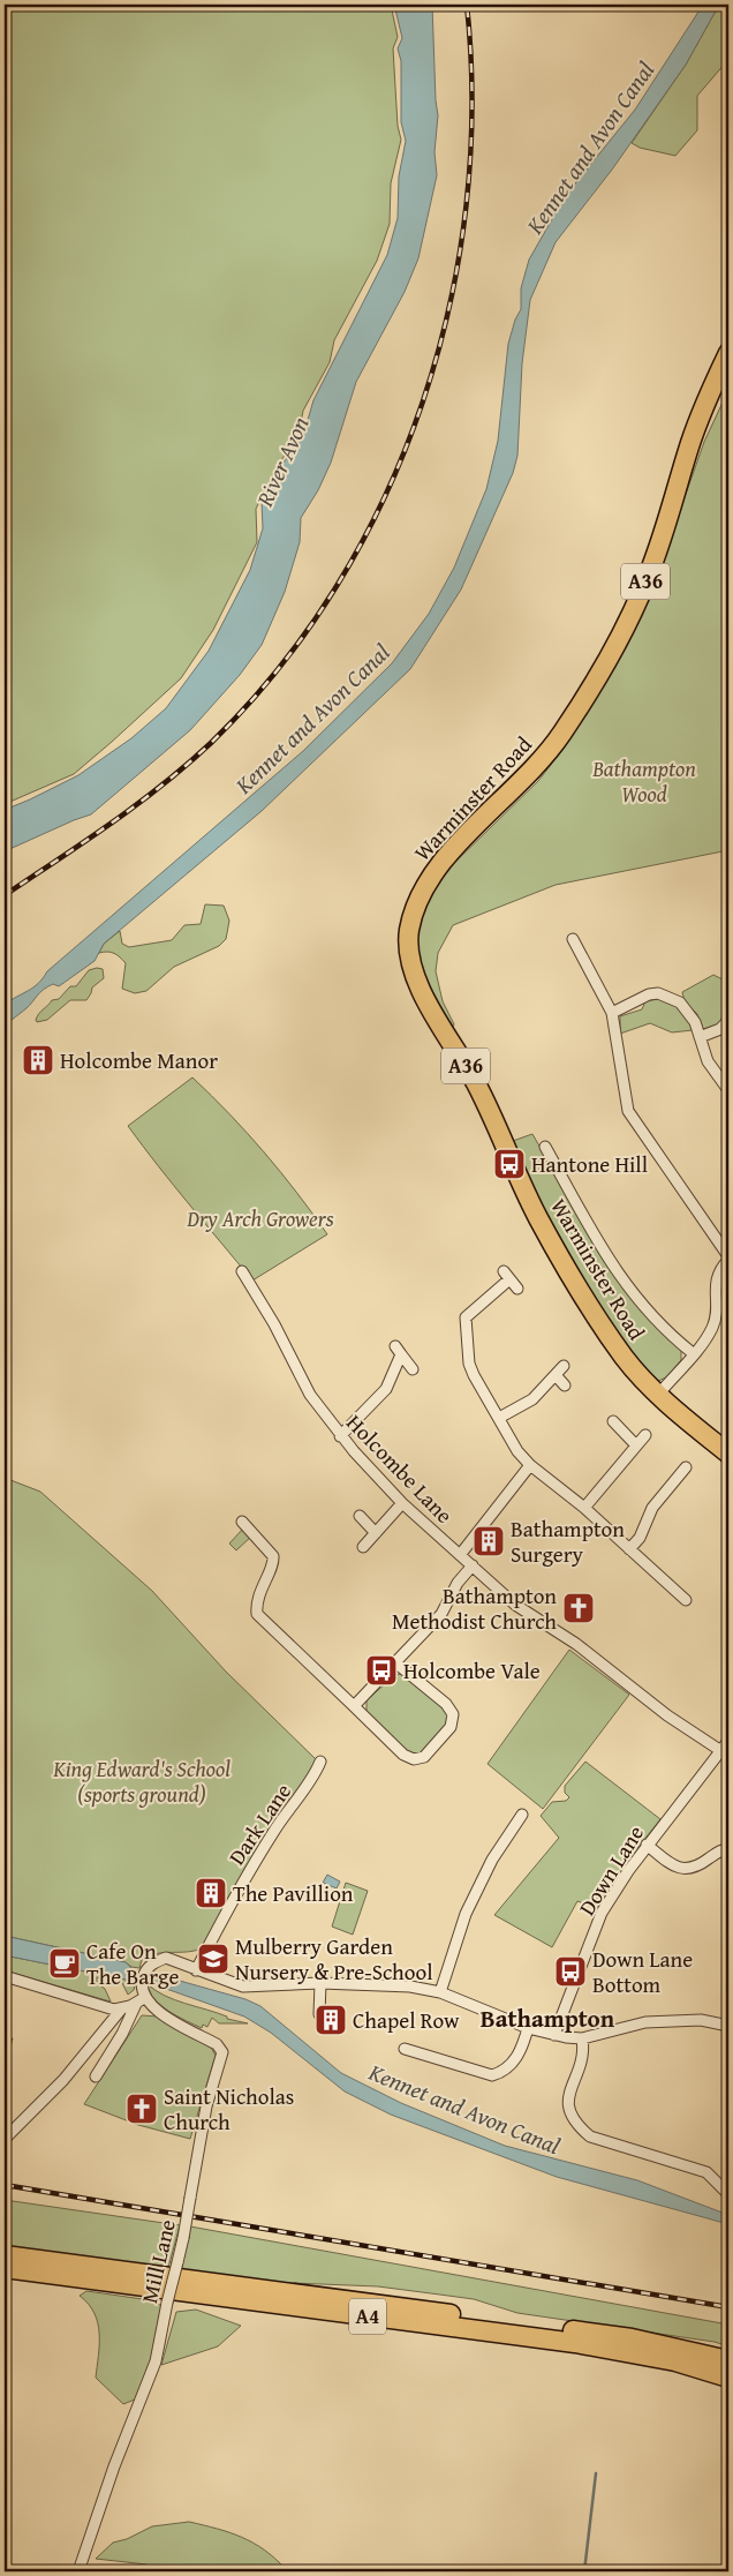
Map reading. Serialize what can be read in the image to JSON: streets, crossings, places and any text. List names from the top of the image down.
{
  "streets": {
    "highway": ["A36", "Warminster Road", "A4"],
    "street": [
      "Holcombe Lane",
      "Dark Lane",
      "Down Lane",
      "Mill Lane"
    ]
  },
  "crossings": [
    ["Holcombe Lane", "Down Lane"]
  ],
  "districts": ["Bathampton"],
  "water": ["Kennet and Avon Canal", "River Avon"],
  "parks": ["Bathampton Wood", "Dry Arch Growers", "King Edward's School (sports ground)"],
  "places": {
    "building": [
      "Holcombe Manor",
      "Bathampton Surgery",
      "The Pavillion",
      "Chapel Row"
    ],
    "bus stop": ["Hantone Hill", "Holcombe Vale", "Down Lane Bottom"],
    "church": ["Bathampton Methodist Church", "Saint Nicholas Church"],
    "school or university": ["Mulberry Garden Nursery & Pre-School"],
    "cafe": ["Cafe On The Barge"]
  }
}
